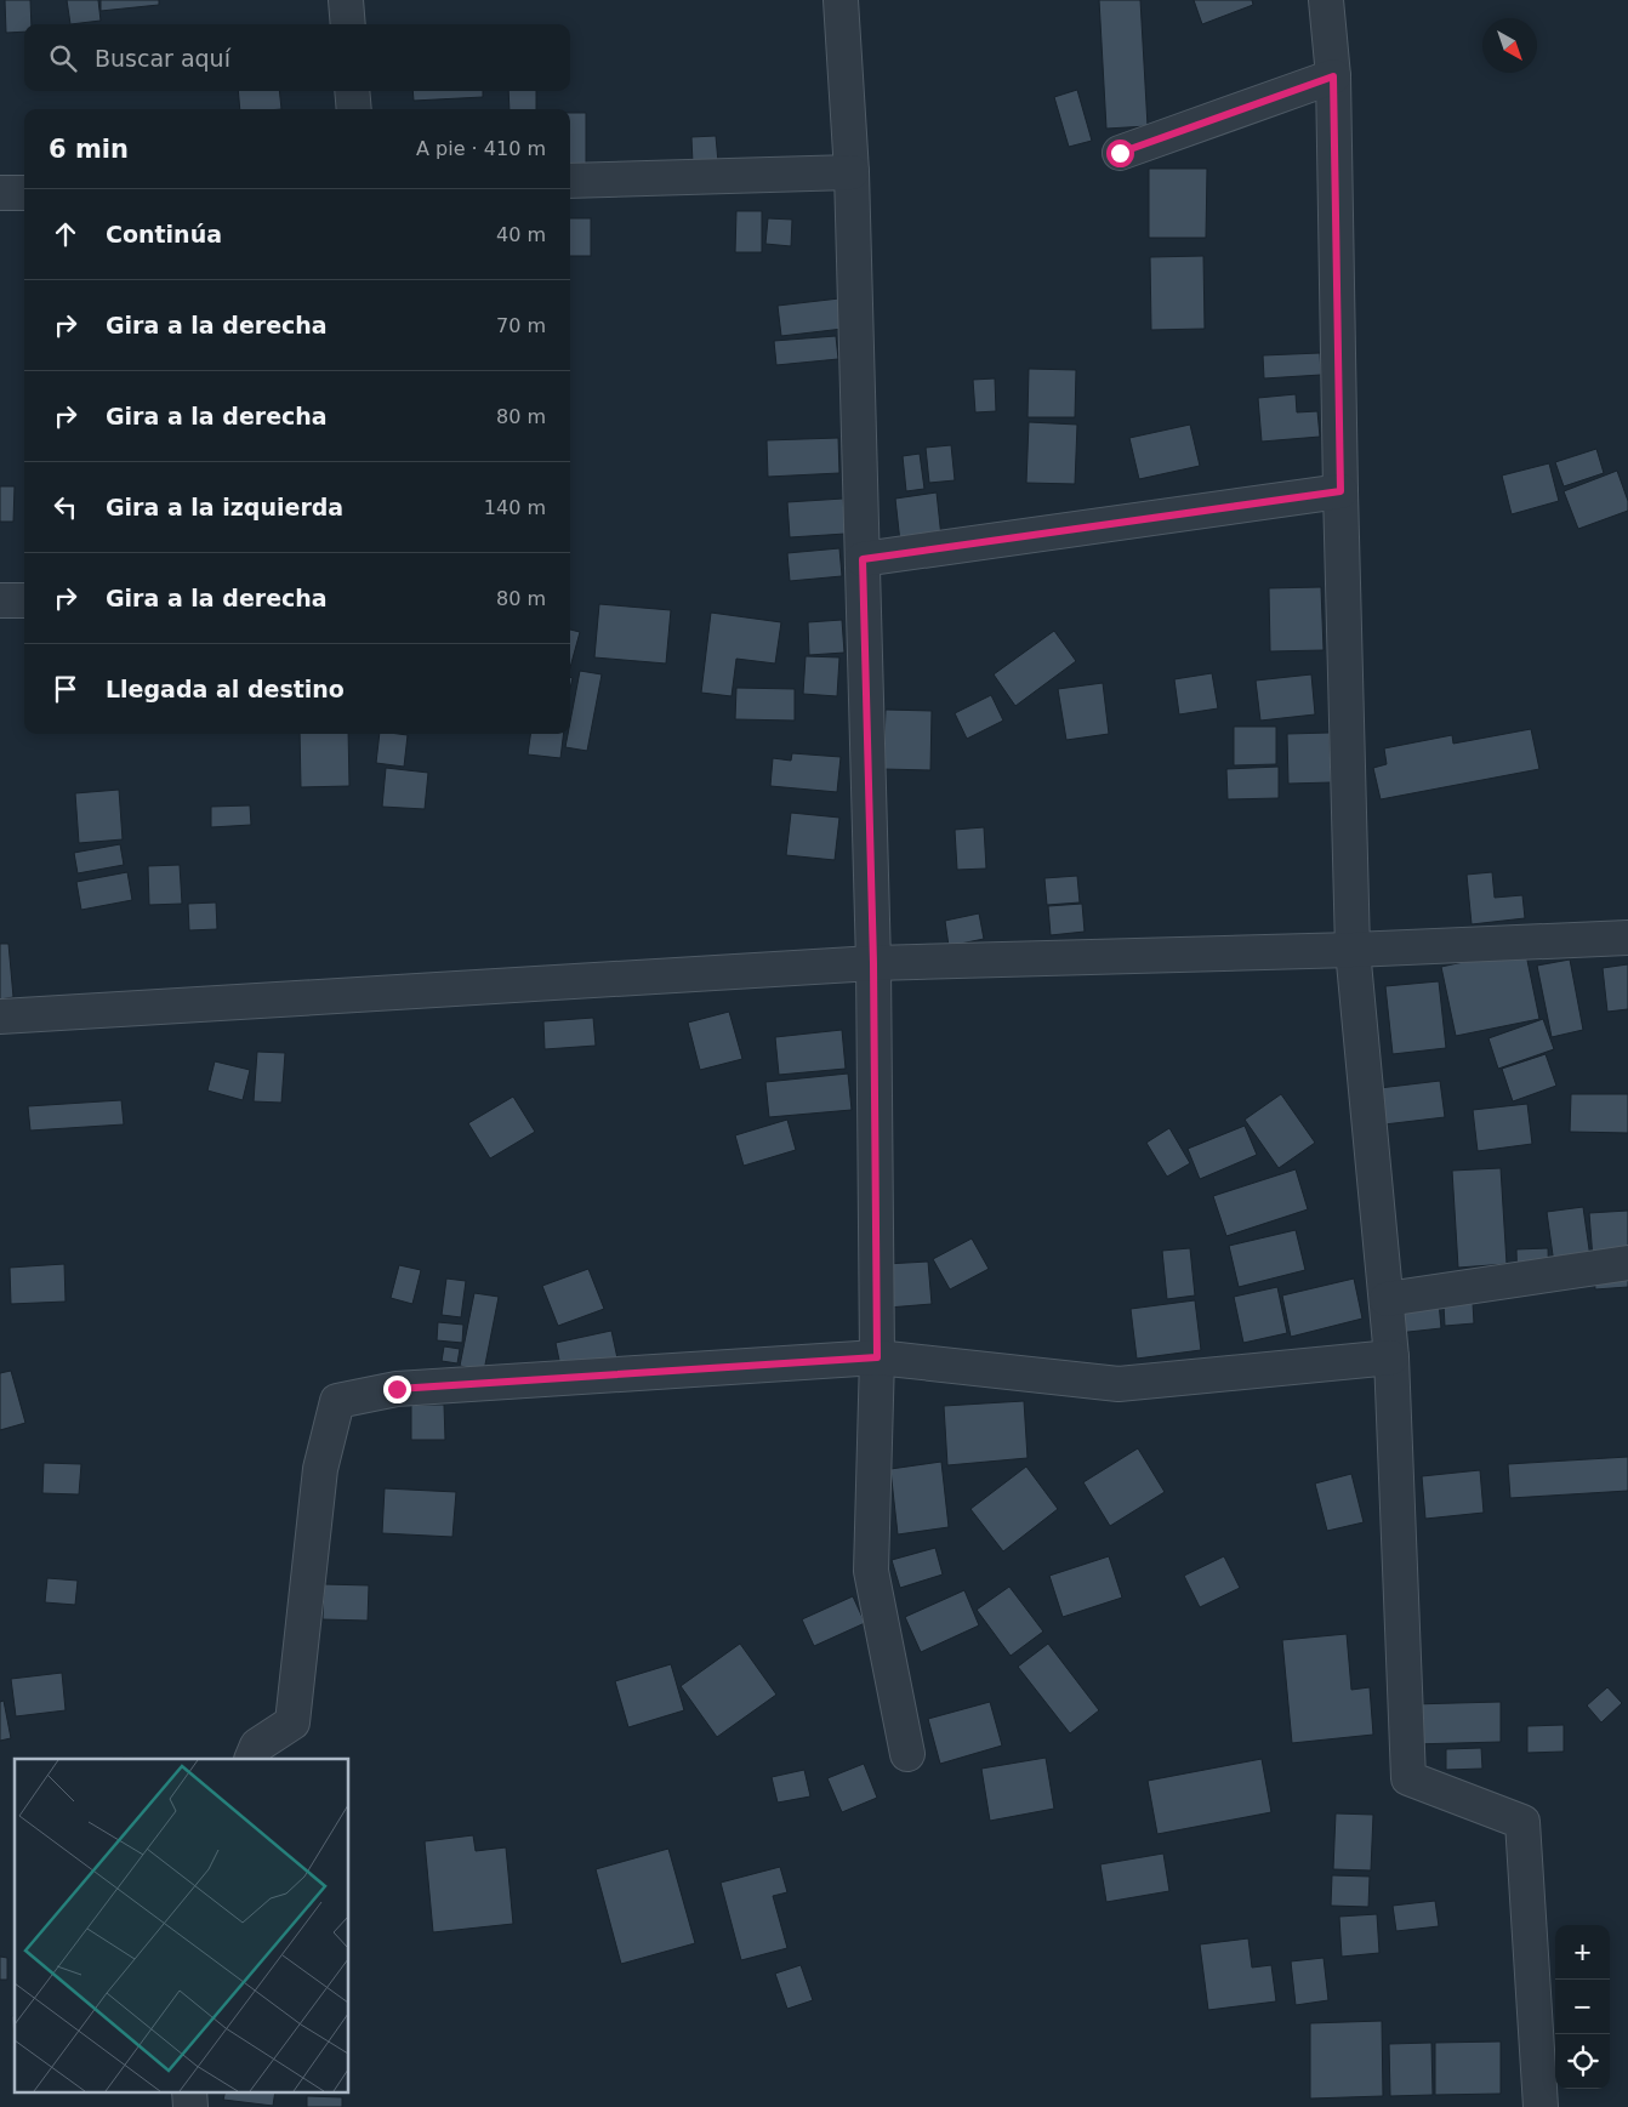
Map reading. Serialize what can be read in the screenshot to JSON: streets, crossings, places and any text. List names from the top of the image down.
{
  "north": "bottom right",
  "page": {
    "search": "Buscar aquí",
    "heading": ["6 min", "A pie · 410 m"],
    "list": [
      ["Continúa", "40 m"],
      ["Gira a la derecha", "70 m"],
      ["Gira a la derecha", "80 m"],
      ["Gira a la izquierda", "140 m"],
      ["Gira a la derecha", "80 m"],
      "Llegada al destino"
    ],
    "map_buttons": ["+", "−"]
  }
}
